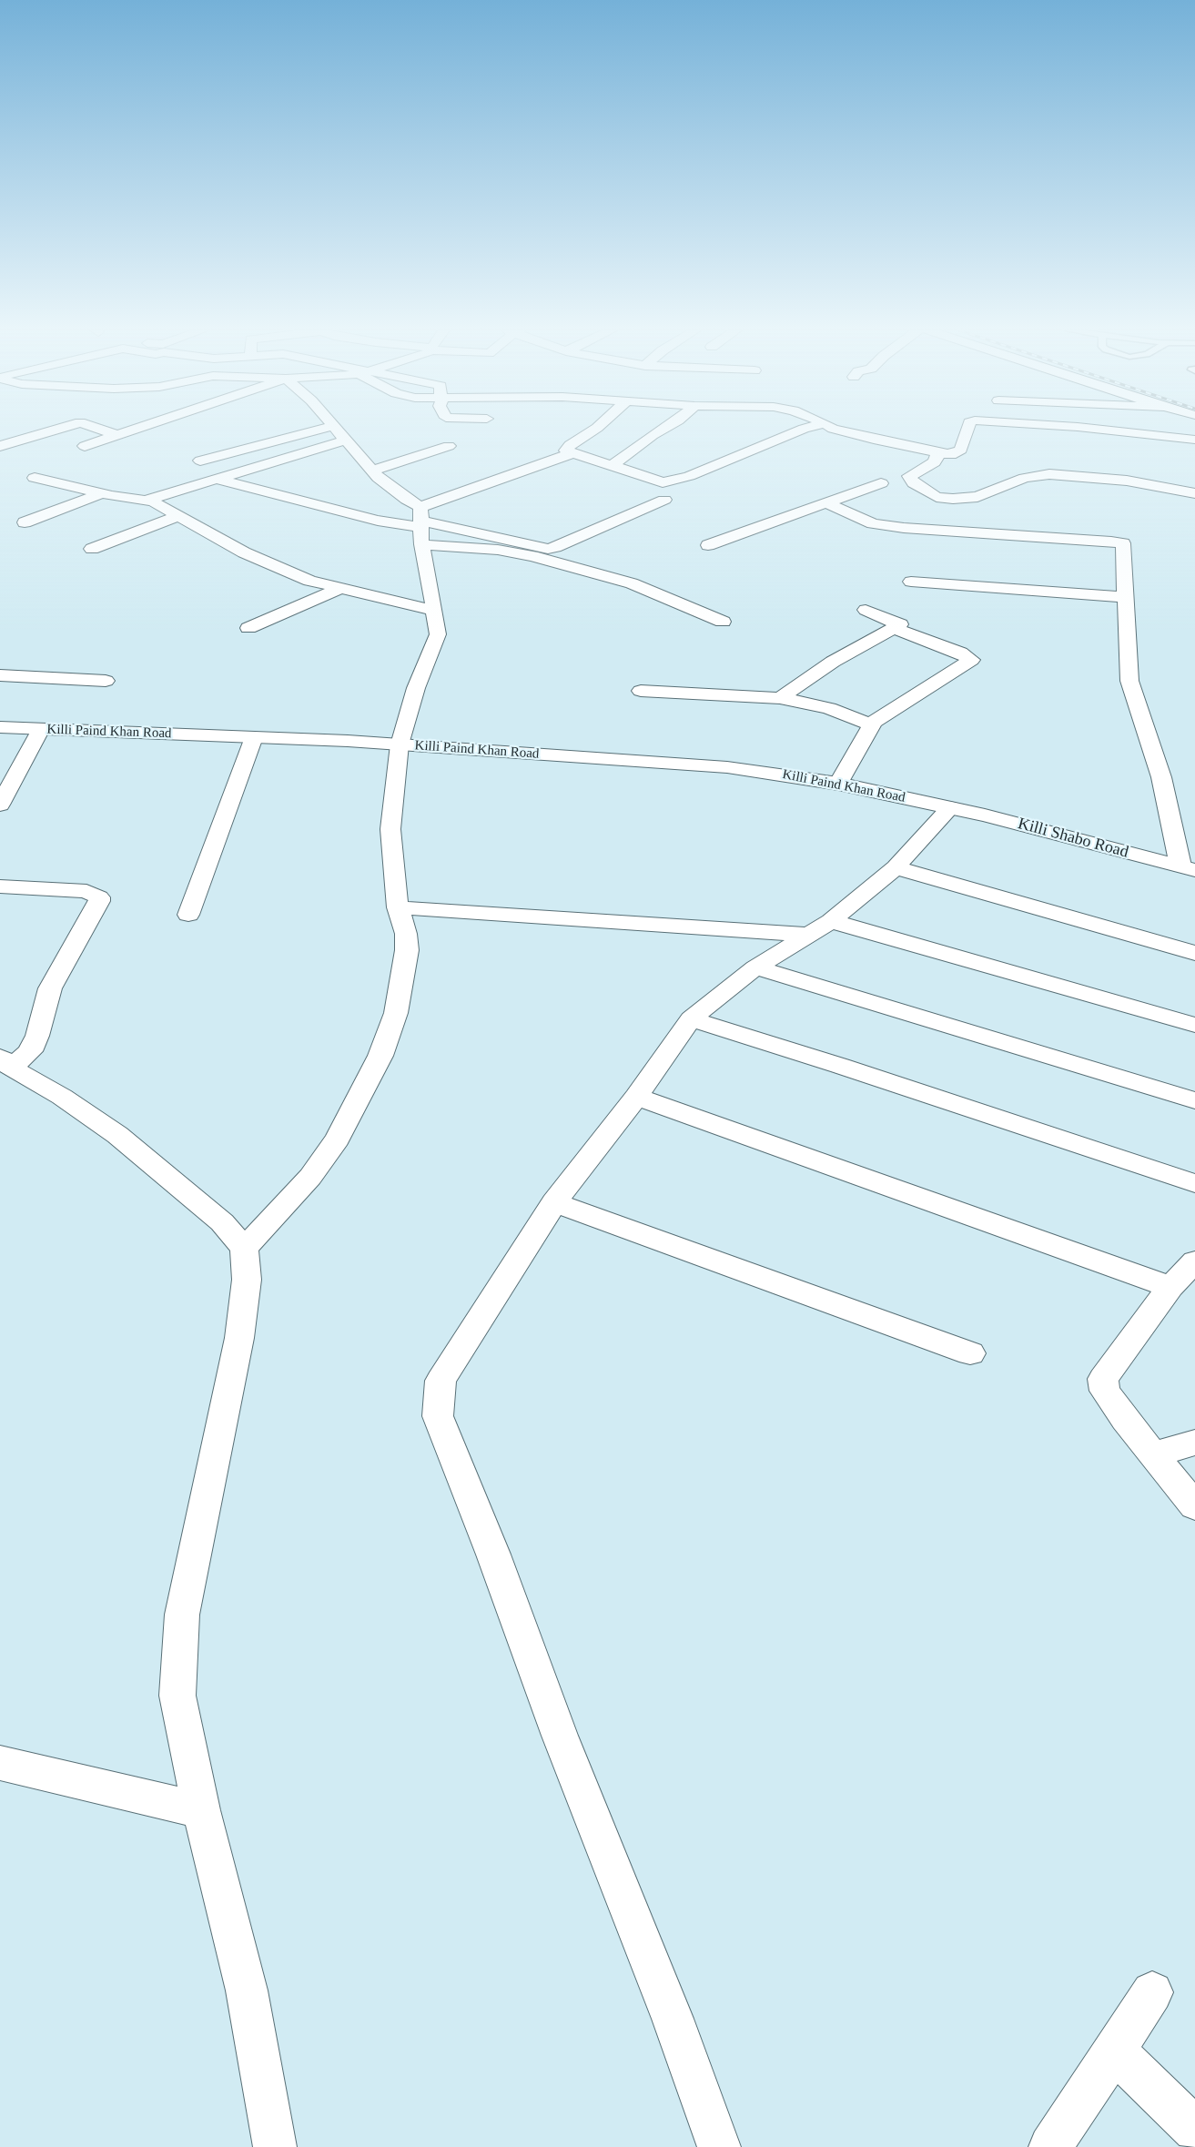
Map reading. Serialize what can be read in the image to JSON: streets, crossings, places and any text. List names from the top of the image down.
{
  "streets": {
    "street": ["Killi Paind Khan Road", "Killi Shabo Road"]
  },
  "crossings": [
    ["Killi Paind Khan Road", "Killi Shabo Road"]
  ]
}
